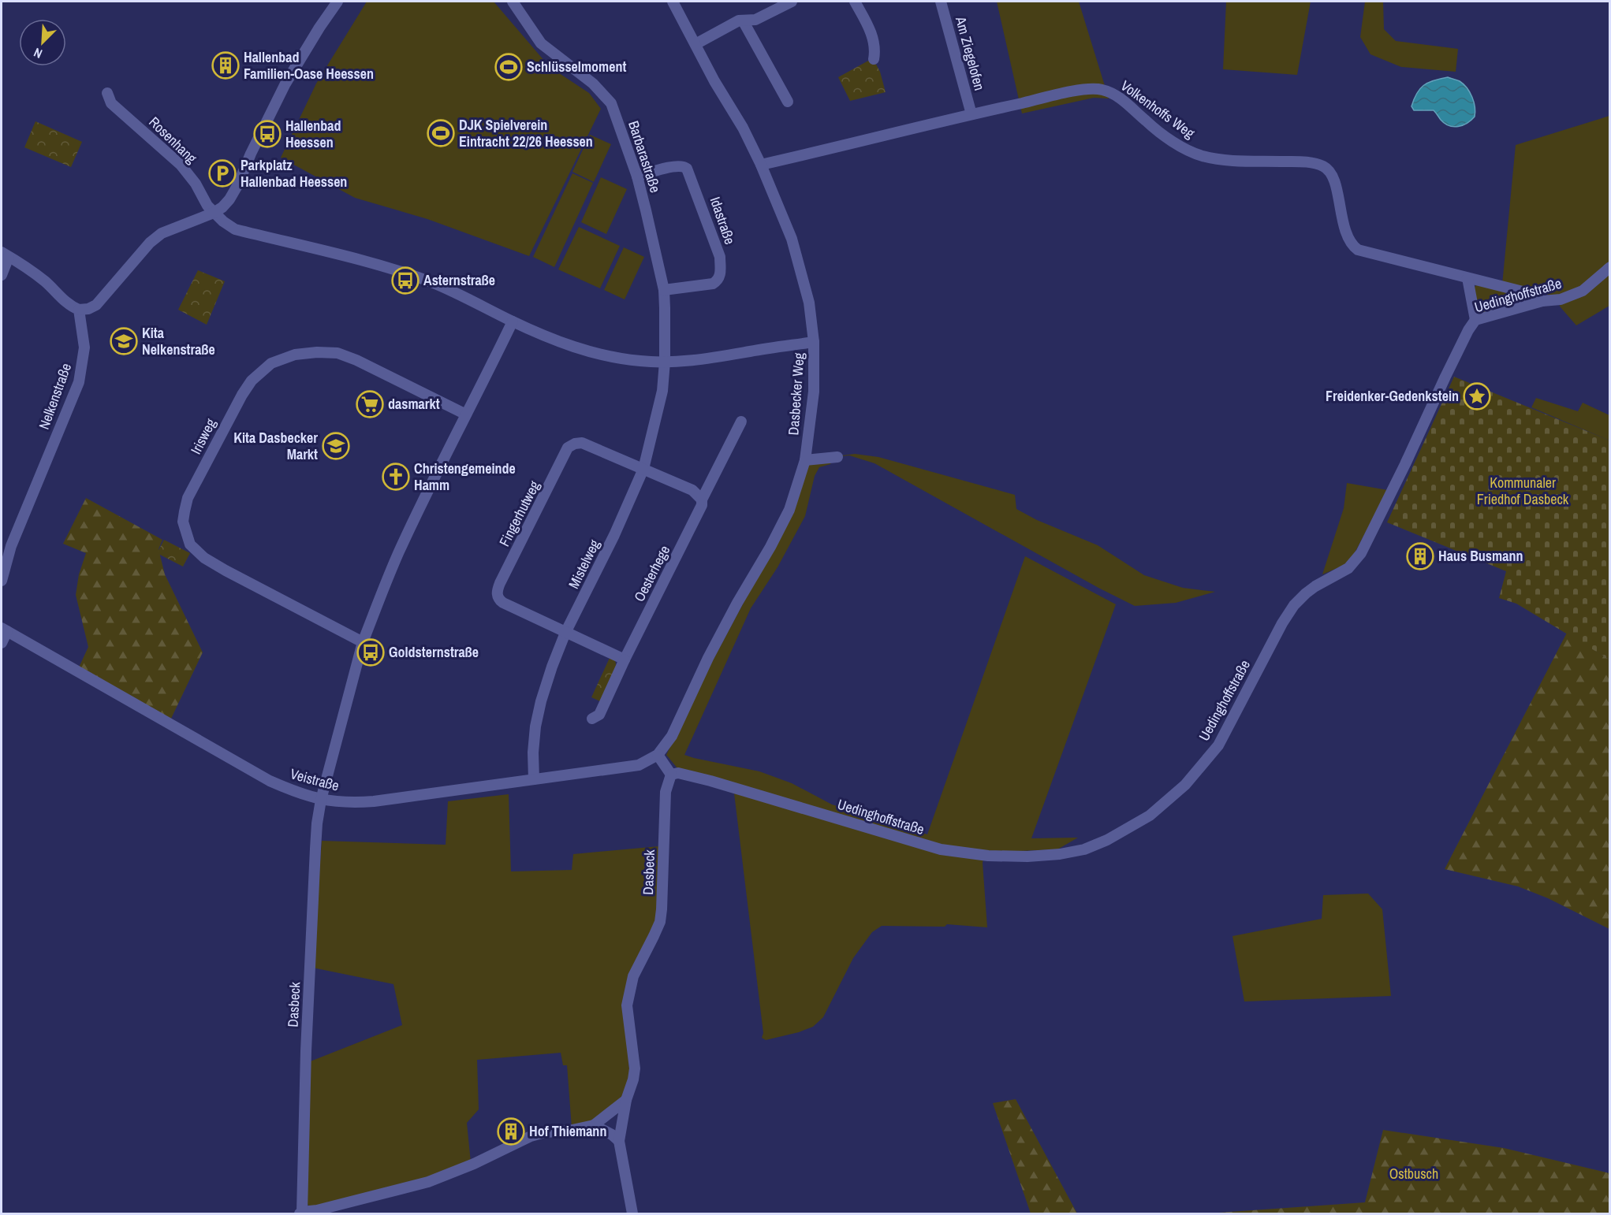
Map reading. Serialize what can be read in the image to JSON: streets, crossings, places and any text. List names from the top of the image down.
{
  "streets": {
    "street": [
      "Am Ziegelofen",
      "Volkenhoffs Weg",
      "Rosenhang",
      "Barbarastraße",
      "Idastraße",
      "Uedinghoffstraße",
      "Dasbecker Weg",
      "Nelkenstraße",
      "Irisweg",
      "Fingerhutweg",
      "Mistelweg",
      "Oesterhege",
      "Veistraße",
      "Dasbeck"
    ]
  },
  "crossings": [
    ["Am Ziegelofen", "Volkenhoffs Weg"],
    ["Volkenhoffs Weg", "Dasbecker Weg"],
    ["Barbarastraße", "Idastraße"],
    ["Barbarastraße", "Mistelweg"],
    ["Uedinghoffstraße", "Dasbeck"],
    ["Dasbecker Weg", "Veistraße"],
    ["Fingerhutweg", "Mistelweg"],
    ["Mistelweg", "Veistraße"],
    ["Veistraße", "Dasbeck"]
  ],
  "parks": ["Kommunaler Friedhof Dasbeck", "Ostbusch"],
  "places": {
    "building": ["Hallenbad Familien-Oase Heessen", "Haus Busmann", "Hof Thiemann"],
    "sports": ["Schlüsselmoment", "DJK Spielverein Eintracht 22/26 Heessen"],
    "bus stop": ["Hallenbad Heessen", "Asternstraße", "Goldsternstraße"],
    "parking": ["Parkplatz Hallenbad Heessen"],
    "school or university": ["Kita Nelkenstraße", "Kita Dasbecker Markt"],
    "place": ["Freidenker-Gedenkstein"],
    "supermarket": ["dasmarkt"],
    "church": ["Christengemeinde Hamm"]
  },
  "north": "bottom left"
}
